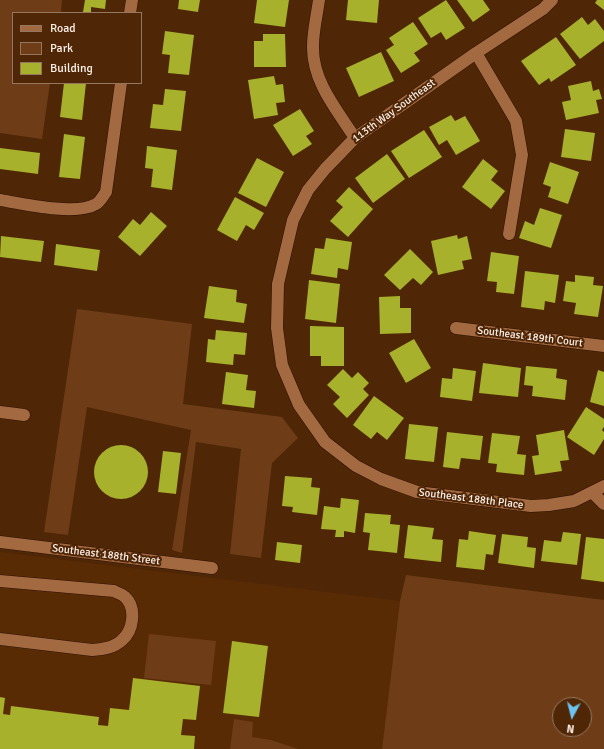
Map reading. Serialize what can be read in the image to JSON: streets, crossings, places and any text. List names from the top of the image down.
{
  "streets": {
    "street": [
      "113th Way Southeast",
      "Southeast 189th Court",
      "Southeast 188th Place",
      "Southeast 188th Street"
    ]
  },
  "crossings": [
    ["113th Way Southeast", "Southeast 188th Place"]
  ],
  "legend": ["Road", "Park", "Building"],
  "north": "bottom"
}
